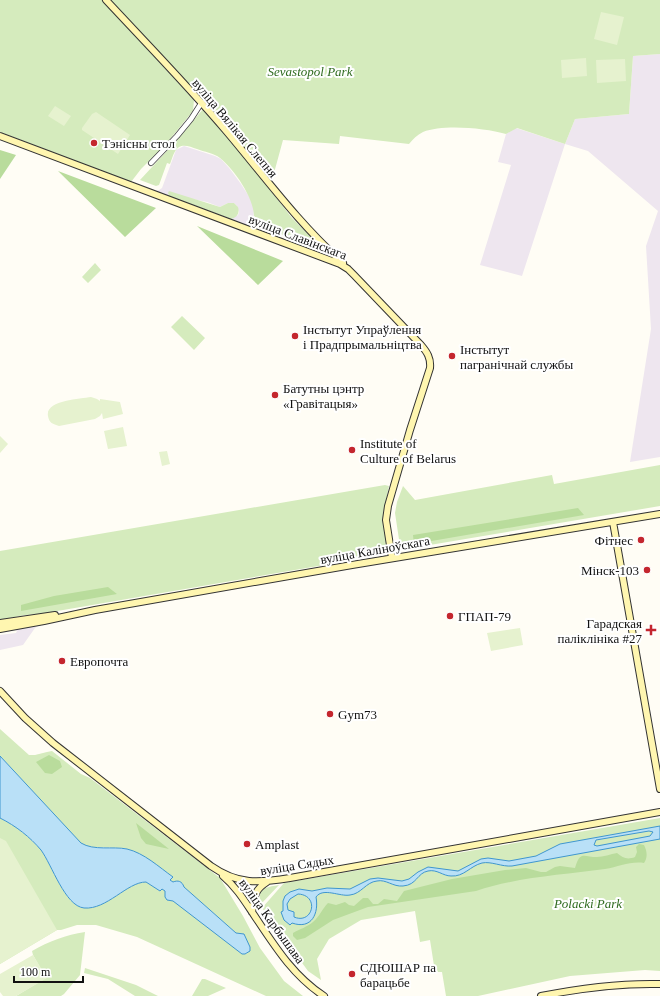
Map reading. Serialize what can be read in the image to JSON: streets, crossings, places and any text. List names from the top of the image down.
{
  "streets": {
    "street": [
      "вуліца Вялікая Слепня",
      "вуліца Славінскага",
      "вуліца Каліноўскага",
      "вуліца Сядых",
      "вуліца Карбышава"
    ]
  },
  "crossings": [
    ["вуліца Вялікая Слепня", "вуліца Славінскага"],
    ["вуліца Славінскага", "вуліца Каліноўскага"],
    ["вуліца Сядых", "вуліца Карбышава"]
  ],
  "parks": ["Sevastopol Park", "Polacki Park"],
  "places": {
    "other": [
      "Тэнісны стол",
      "Інстытут Упраўлення і Прадпрымальніцтва",
      "Інстытут пагранічнай службы",
      "Батутны цэнтр «Гравітацыя»",
      "Institute of Culture of Belarus",
      "Фітнес",
      "Мінск-103",
      "ГПАП-79",
      "Европочта",
      "Gym73",
      "Amplast",
      "СДЮШАР па барацьбе"
    ],
    "health": ["Гарадская паліклініка #27"]
  },
  "scale_bar": "100 m"
}
